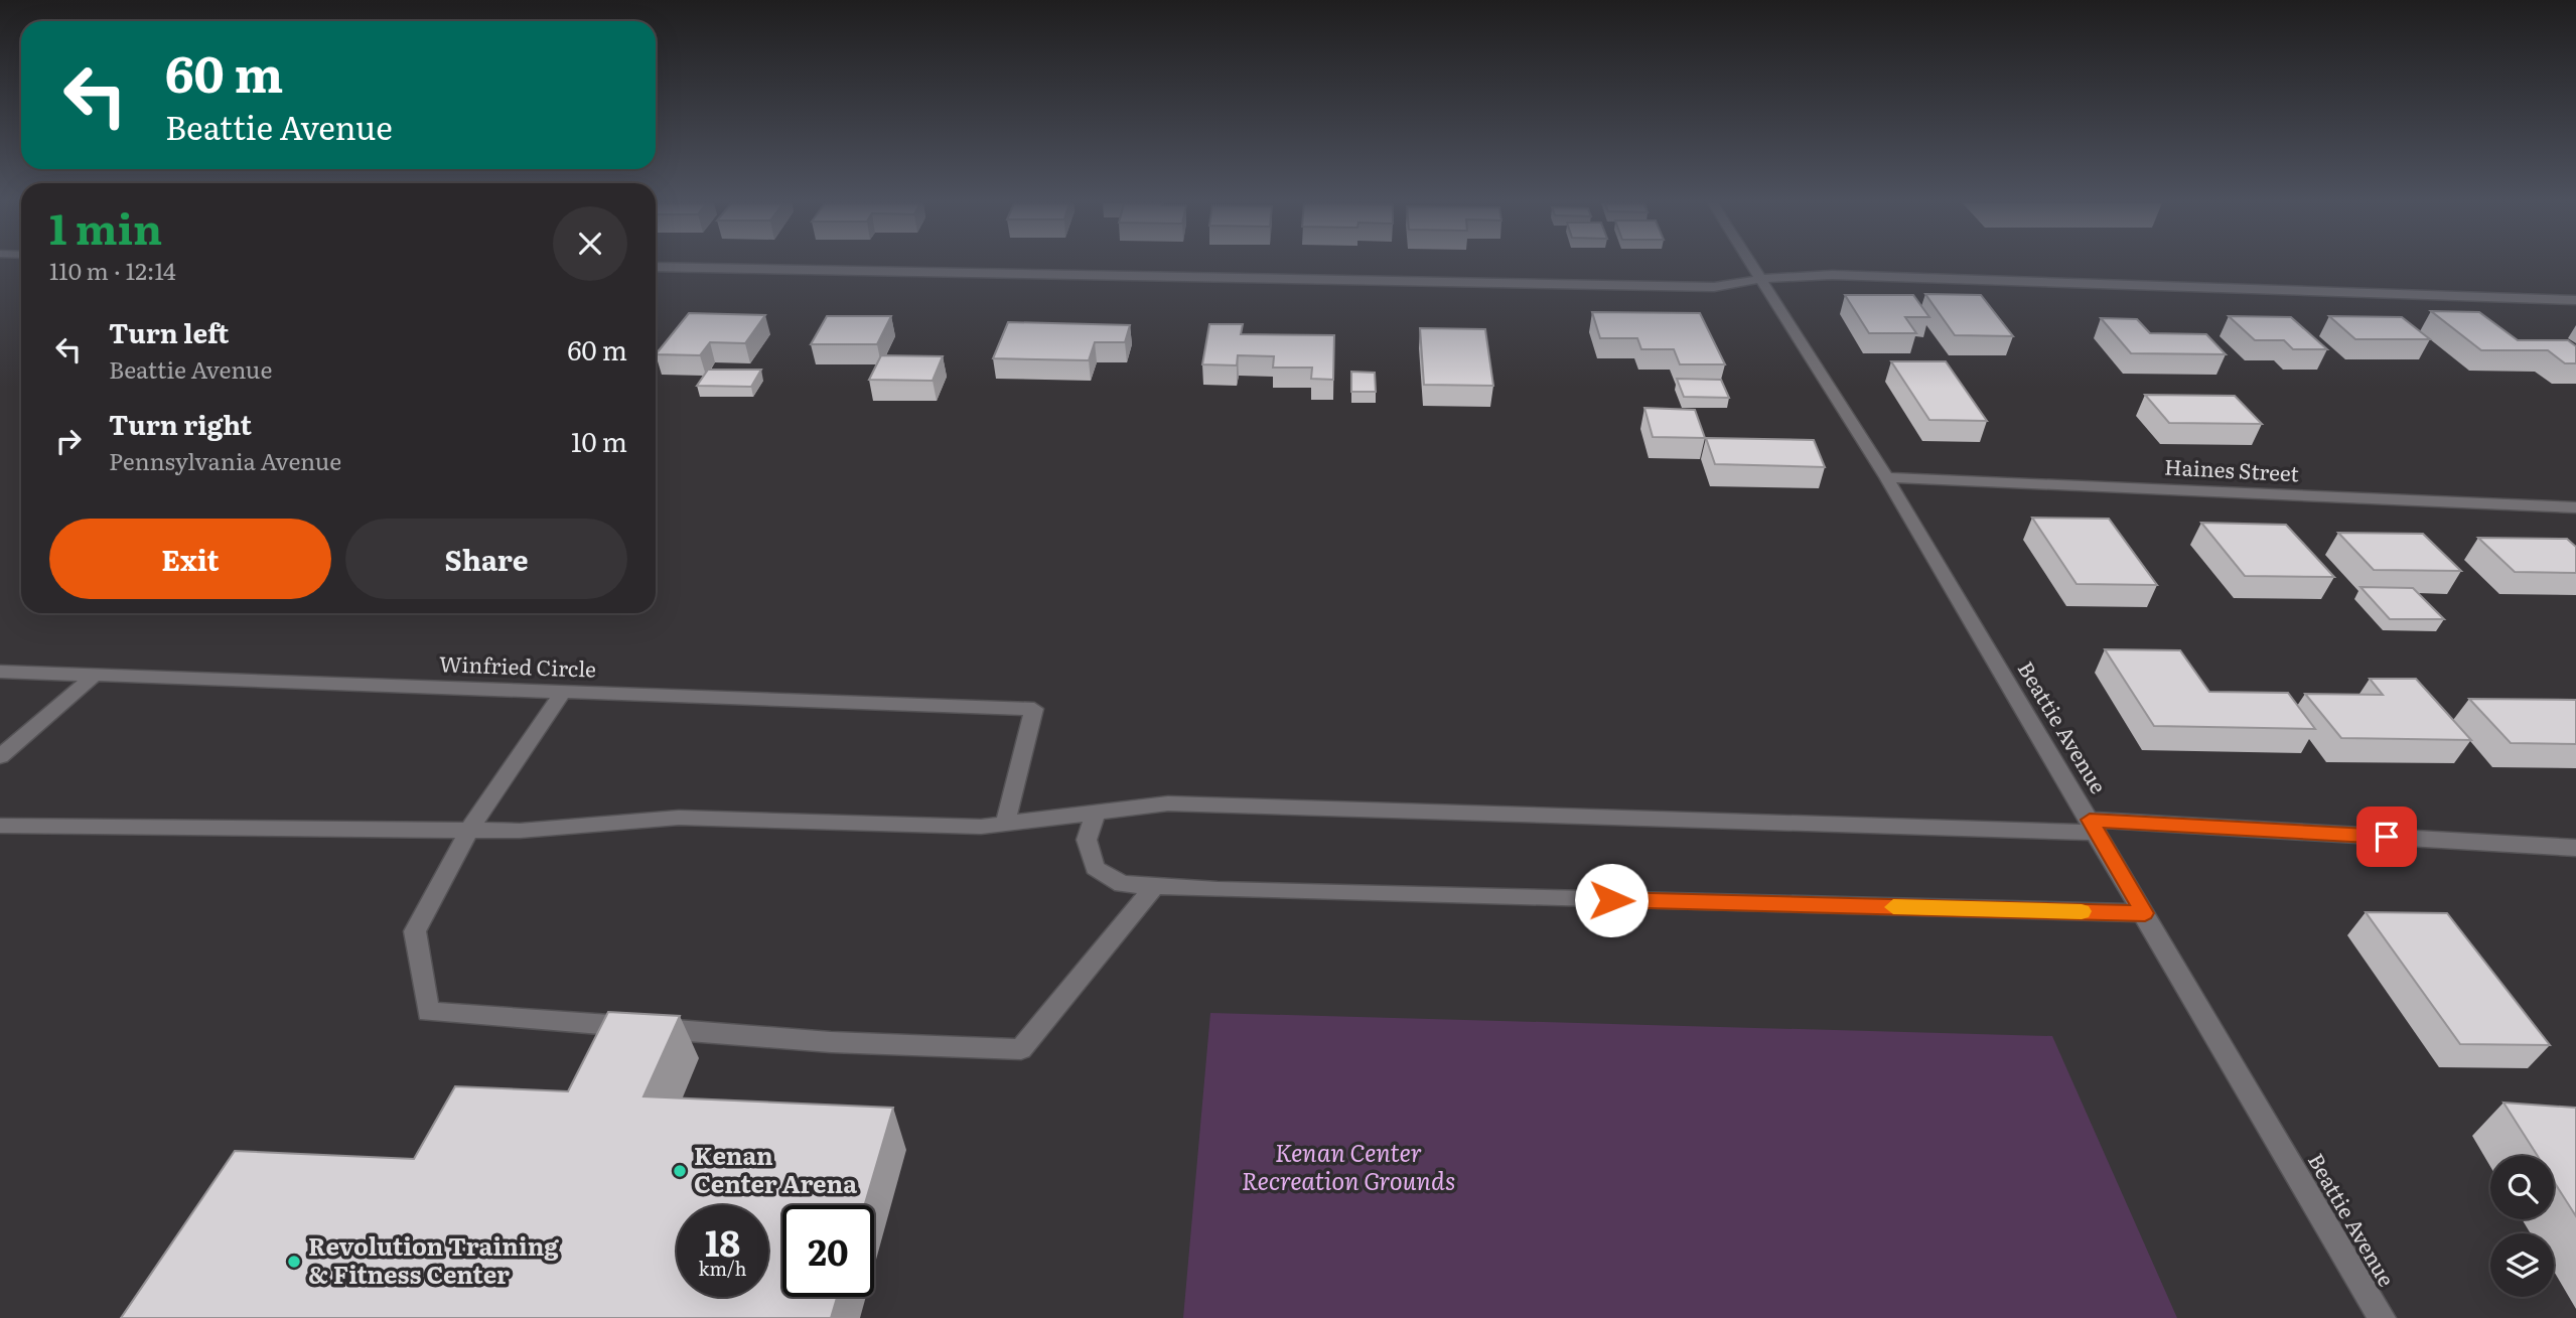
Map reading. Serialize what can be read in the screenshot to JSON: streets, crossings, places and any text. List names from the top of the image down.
{
  "streets": {
    "street": ["Haines Street", "Winfried Circle", "Beattie Avenue"]
  },
  "crossings": [
    ["Haines Street", "Beattie Avenue"]
  ],
  "parks": ["Kenan Center Recreation Grounds"],
  "places": ["Kenan Center Arena", "Revolution Training & Fitness Center"],
  "page": {
    "turn": ["60 m", "Beattie Avenue"],
    "heading": ["1 min", "110 m · 12:14"],
    "list": [
      {
        "name": "Turn left",
        "note": "Beattie Avenue",
        "value": "60 m"
      },
      {
        "name": "Turn right",
        "note": "Pennsylvania Avenue",
        "value": "10 m"
      }
    ],
    "buttons": ["Exit", "Share"],
    "speed": "18 km/h",
    "limit": "20"
  }
}
